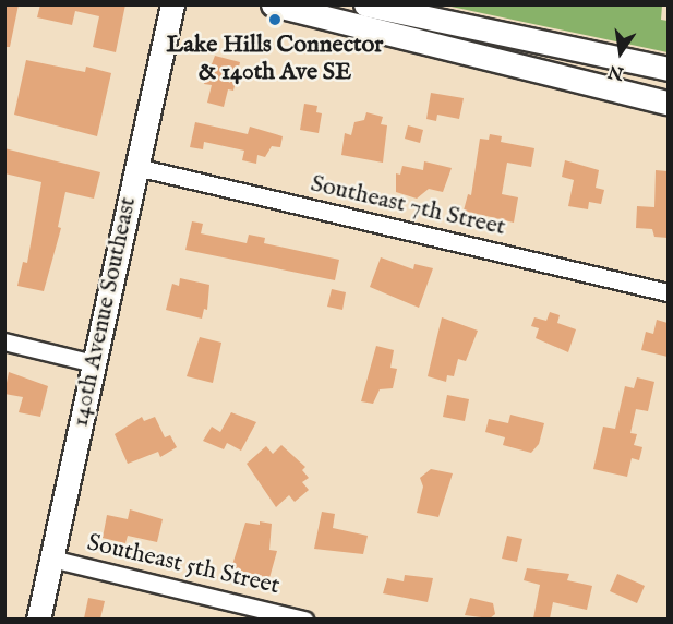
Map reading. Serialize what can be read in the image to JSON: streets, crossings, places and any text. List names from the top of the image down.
{
  "streets": {
    "main road": ["140th Avenue Southeast"],
    "street": ["Southeast 7th Street", "Southeast 5th Street"]
  },
  "crossings": [
    ["Southeast 7th Street", "140th Avenue Southeast"],
    ["140th Avenue Southeast", "Southeast 5th Street"]
  ],
  "places": ["Lake Hills Connector & 140th Ave SE"],
  "north": "bottom"
}
